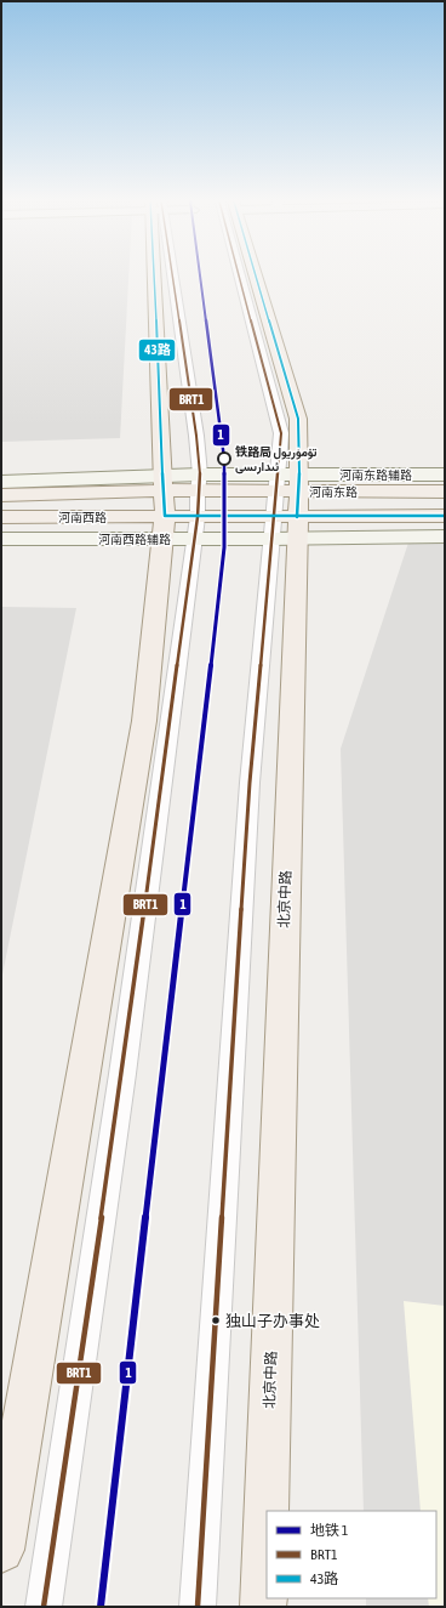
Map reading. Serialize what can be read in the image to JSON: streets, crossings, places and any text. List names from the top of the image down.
{
  "streets": {
    "main road": ["河南东路", "河南西路", "北京中路"],
    "street": ["河南东路辅路", "河南西路辅路"]
  },
  "crossings": [
    ["河南东路辅路", "河南东路"],
    ["河南东路辅路", "北京中路"],
    ["河南东路", "河南西路"],
    ["河南东路", "河南西路辅路"],
    ["河南东路", "北京中路"],
    ["河南西路", "河南西路辅路"],
    ["河南西路辅路", "北京中路"]
  ],
  "places": ["铁路局 تۆمۈريول ئىدارىسى", "独山子办事处"],
  "lines": ["metro line 1", "transit line BRT1", "transit line 43路"],
  "legend": ["地铁 1", "BRT1", "43路"]
}
